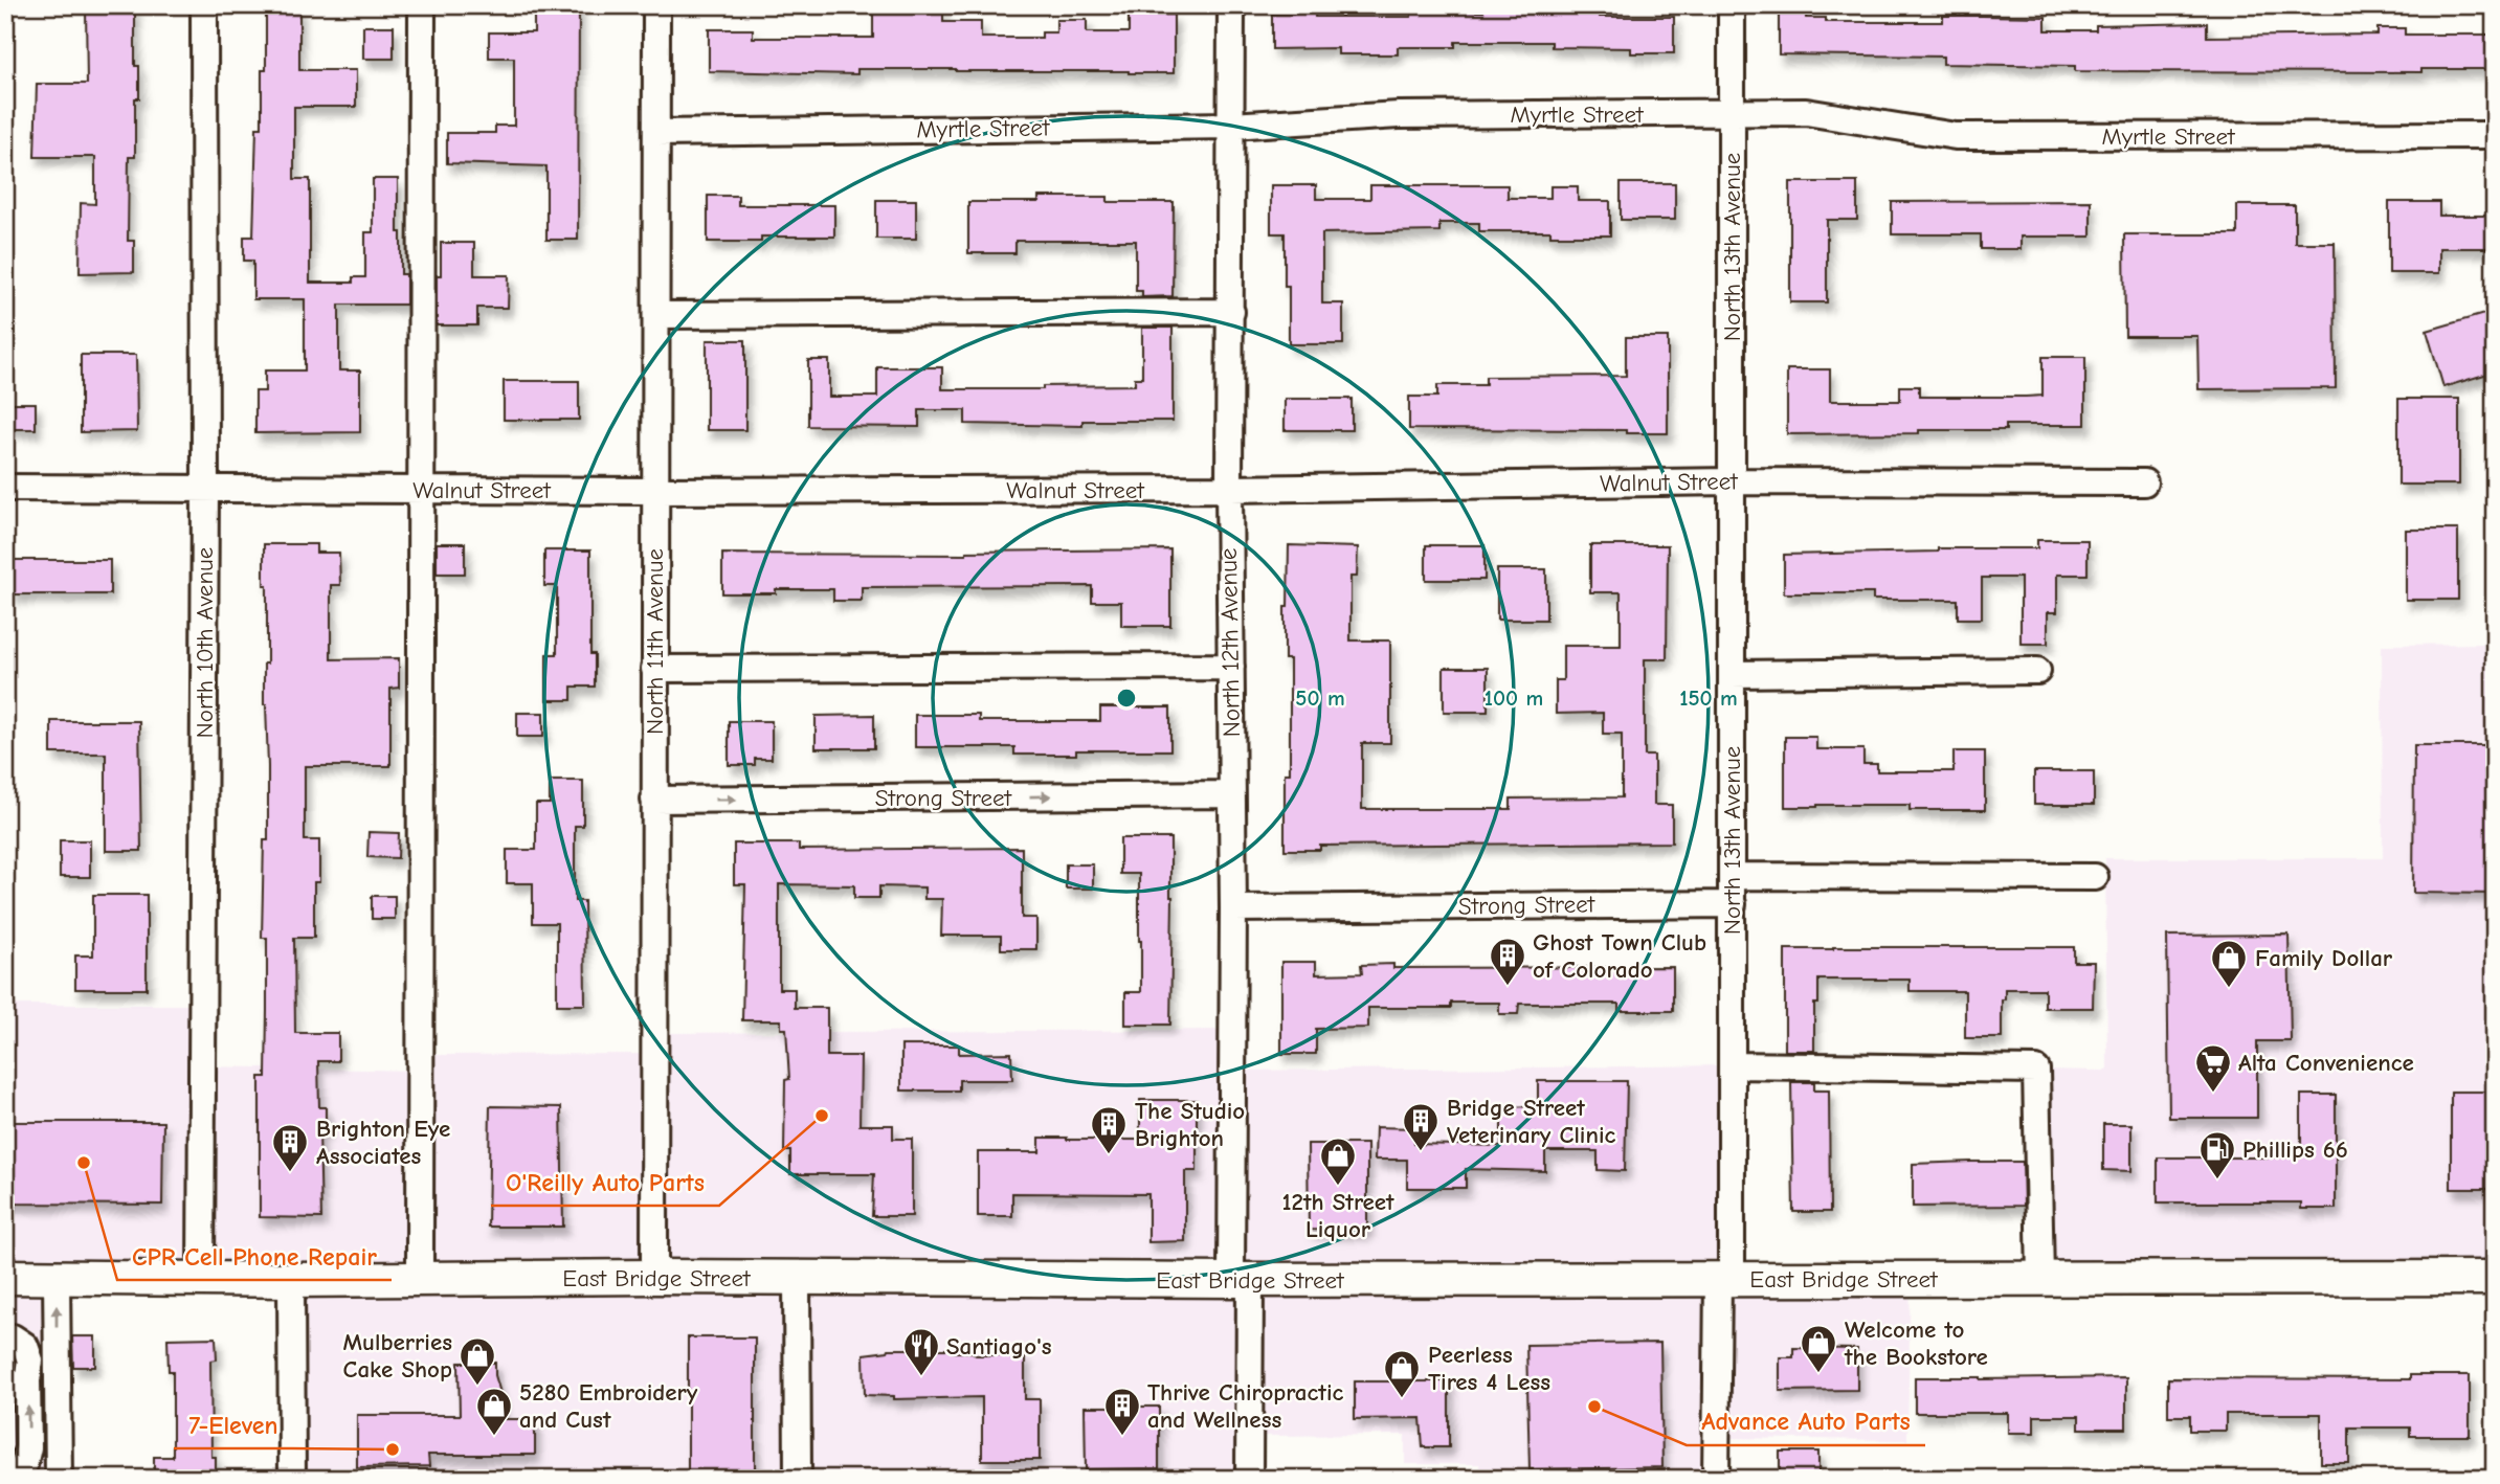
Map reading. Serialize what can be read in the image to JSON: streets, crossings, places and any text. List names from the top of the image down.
{
  "streets": {
    "main road": ["East Bridge Street"],
    "street": [
      "Myrtle Street",
      "North 13th Avenue",
      "Walnut Street",
      "North 11th Avenue",
      "North 10th Avenue",
      "North 12th Avenue",
      "Strong Street"
    ]
  },
  "crossings": [
    ["Myrtle Street", "North 13th Avenue"],
    ["Myrtle Street", "North 11th Avenue"],
    ["Myrtle Street", "North 12th Avenue"],
    ["North 13th Avenue", "Walnut Street"],
    ["North 13th Avenue", "Strong Street"],
    ["North 13th Avenue", "East Bridge Street"],
    ["Walnut Street", "North 11th Avenue"],
    ["Walnut Street", "North 10th Avenue"],
    ["Walnut Street", "North 12th Avenue"],
    ["North 11th Avenue", "Strong Street"],
    ["North 11th Avenue", "East Bridge Street"],
    ["North 10th Avenue", "East Bridge Street"],
    ["North 12th Avenue", "Strong Street"],
    ["North 12th Avenue", "East Bridge Street"]
  ],
  "places": {
    "building": [
      "Ghost Town Club of Colorado",
      "Bridge Street Veterinary Clinic",
      "The Studio Brighton",
      "Brighton Eye Associates",
      "Thrive Chiropractic and Wellness"
    ],
    "shop": [
      "Family Dollar",
      "12th Street Liquor",
      "Welcome to the Bookstore",
      "Mulberries Cake Shop",
      "Peerless Tires 4 Less",
      "5280 Embroidery and Cust"
    ],
    "supermarket": ["Alta Convenience"],
    "other": [
      "O'Reilly Auto Parts",
      "CPR Cell Phone Repair",
      "Advance Auto Parts",
      "7-Eleven"
    ],
    "fuel station": ["Phillips 66"],
    "restaurant": ["Santiago's"]
  },
  "rings": ["50 m", "100 m", "150 m"]
}
